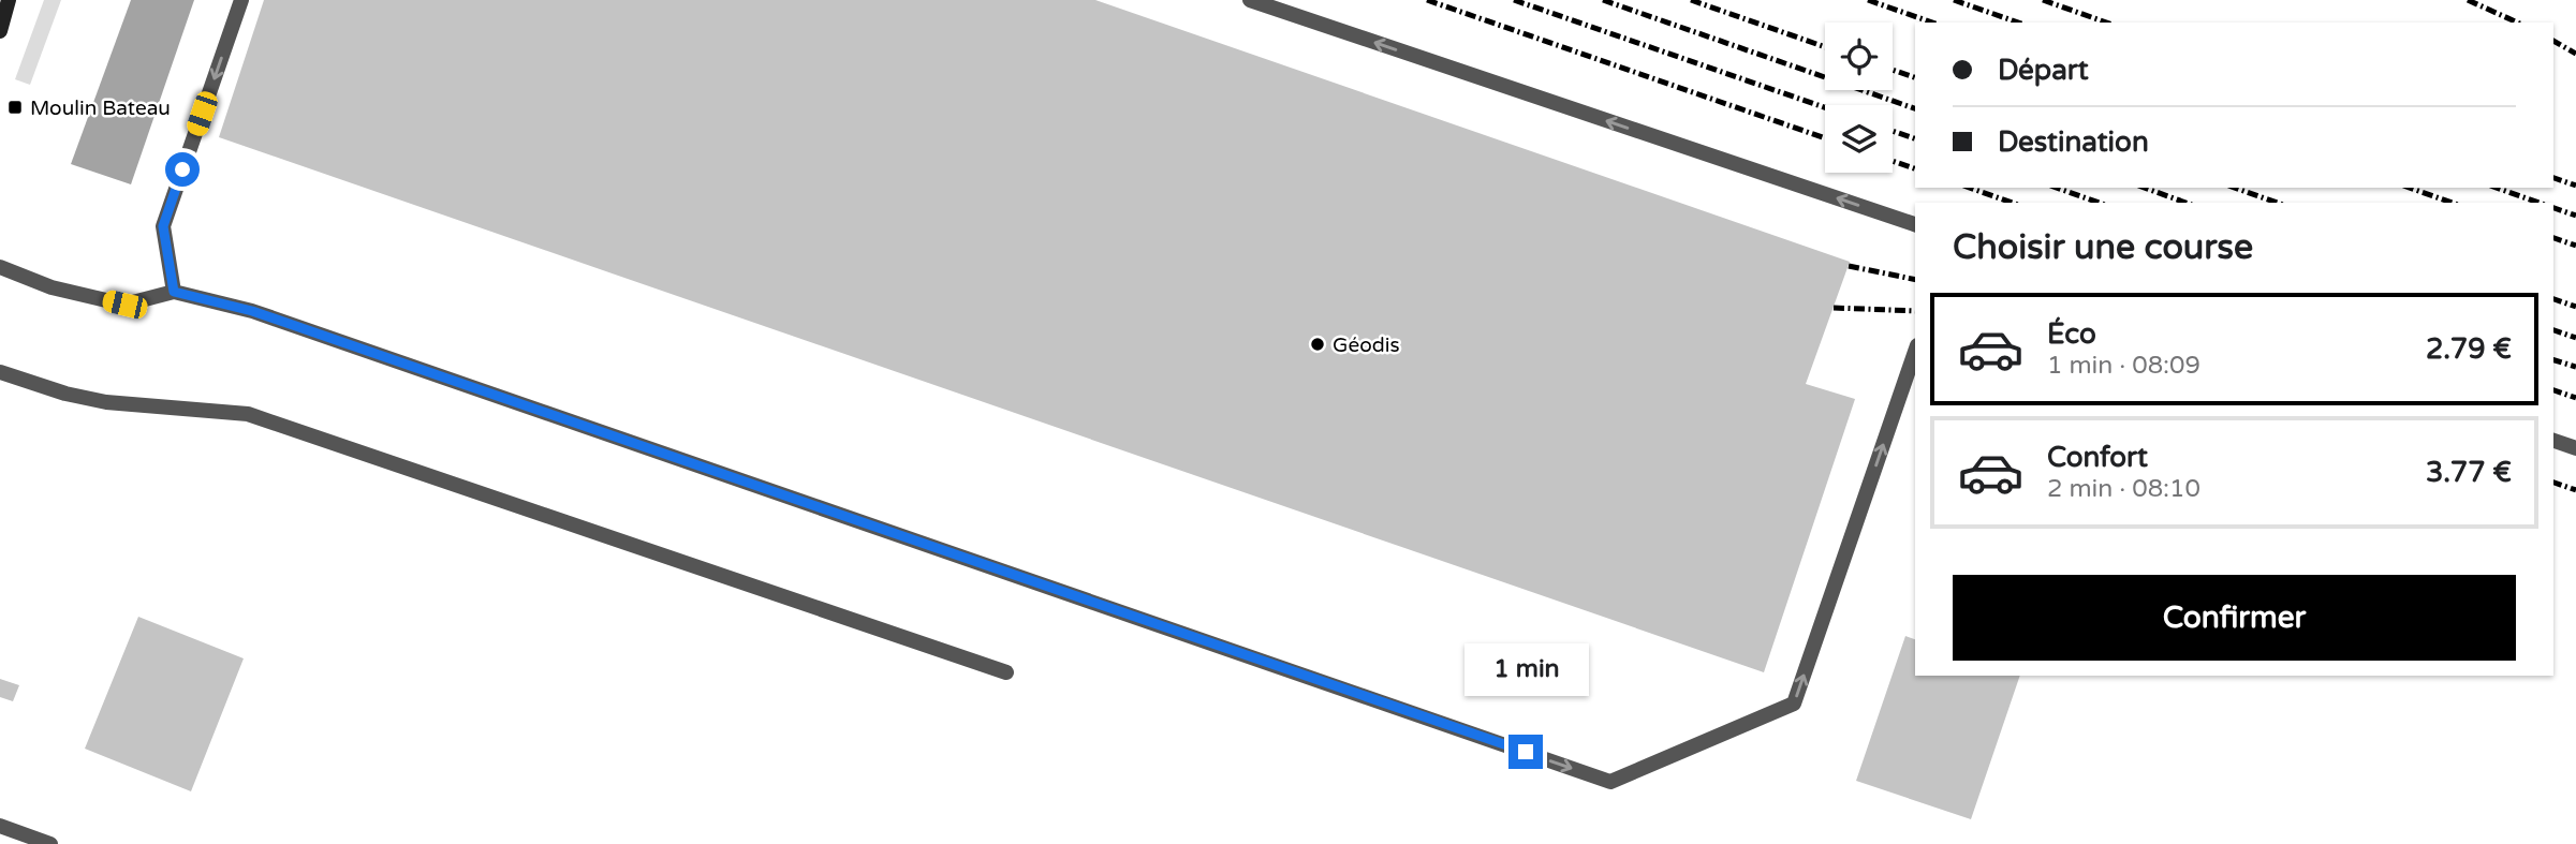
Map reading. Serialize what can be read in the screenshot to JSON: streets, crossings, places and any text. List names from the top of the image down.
{
  "places": {
    "transit": ["Moulin Bateau"],
    "other": ["Géodis"]
  },
  "page": {
    "banner": ["Départ", "Destination"],
    "heading": "Choisir une course",
    "list": [
      {
        "name": "Éco",
        "note": "1 min · 08:09",
        "value": "2.79 €"
      },
      {
        "name": "Confort",
        "note": "2 min · 08:10",
        "value": "3.77 €"
      }
    ],
    "buttons": "Confirmer",
    "bubble": "1 min"
  }
}
